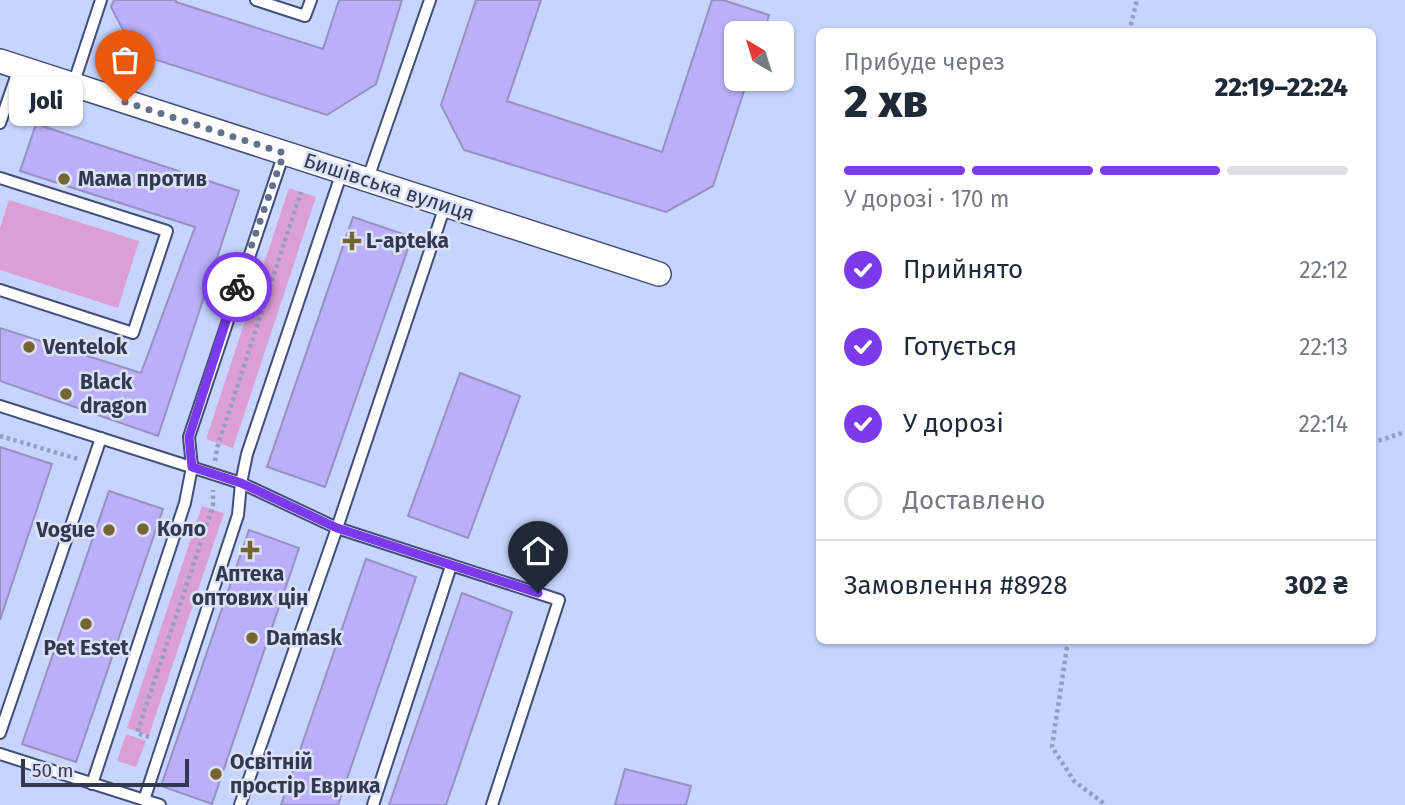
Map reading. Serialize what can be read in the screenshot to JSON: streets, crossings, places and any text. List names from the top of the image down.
{
  "streets": {
    "street": ["Бишівська вулиця"]
  },
  "places": {
    "other": [
      "Joli",
      "Мама против",
      "Ventelok",
      "Black dragon",
      "Коло",
      "Vogue",
      "Pet Estet",
      "Damask",
      "Освітній простір Еврика"
    ],
    "health": ["L-apteka", "Аптека оптових цін"]
  },
  "scale_bar": "50 m",
  "north": "top left",
  "page": {
    "heading": ["2 хв", "Прибуде через", "22:19–22:24"],
    "panel": ["Замовлення #8928", "302 ₴"],
    "bubble": "Joli",
    "bar": "У дорозі · 170 m",
    "list": [
      ["Прийнято", "22:12"],
      ["Готується", "22:13"],
      ["У дорозі", "22:14"],
      "Доставлено"
    ],
    "scale": "50 m"
  }
}
